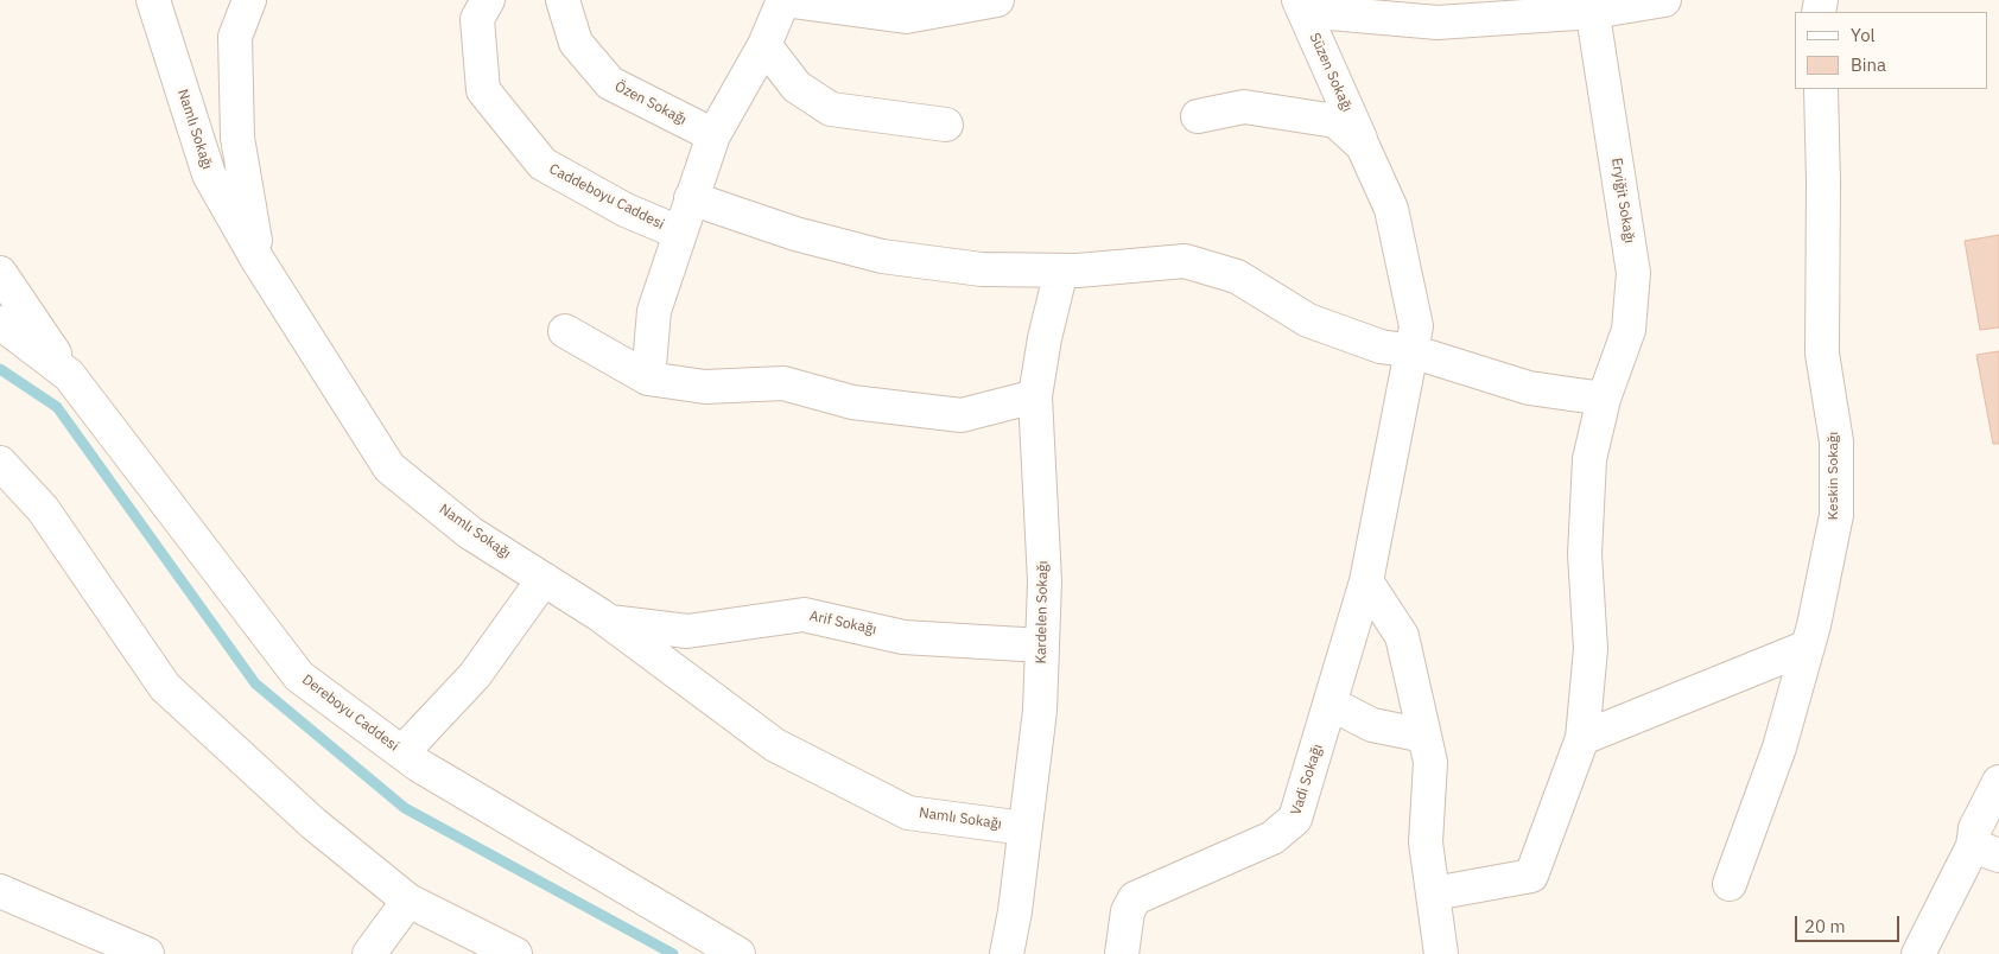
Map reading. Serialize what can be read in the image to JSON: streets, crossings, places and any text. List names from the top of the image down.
{
  "streets": {
    "street": [
      "Süzen Sokağı",
      "Özen Sokağı",
      "Namlı Sokağı",
      "Caddeboyu Caddesi",
      "Eryiğit Sokağı",
      "Keskin Sokağı",
      "Kardelen Sokağı",
      "Arif Sokağı",
      "Dereboyu Caddesi",
      "Vadi Sokağı"
    ]
  },
  "crossings": [
    ["Süzen Sokağı", "Vadi Sokağı"],
    ["Namlı Sokağı", "Kardelen Sokağı"],
    ["Namlı Sokağı", "Arif Sokağı"],
    ["Kardelen Sokağı", "Arif Sokağı"]
  ],
  "legend": ["Yol", "Bina"],
  "scale_bar": "20 m"
}
